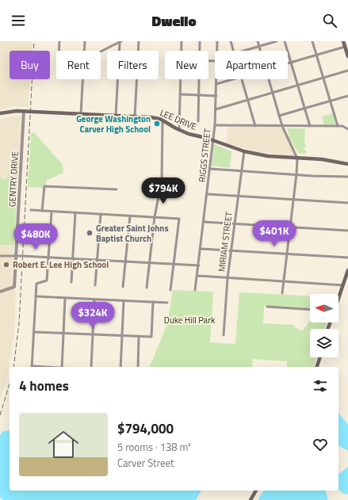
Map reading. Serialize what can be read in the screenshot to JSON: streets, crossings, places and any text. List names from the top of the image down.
{
  "streets": {
    "main road": ["LEE DRIVE"],
    "street": ["RIGGS STREET", "GENTRY DRIVE", "MIRIAM STREET"]
  },
  "crossings": [
    ["LEE DRIVE", "RIGGS STREET"],
    ["LEE DRIVE", "GENTRY DRIVE"],
    ["LEE DRIVE", "MIRIAM STREET"]
  ],
  "parks": ["Duke Hill Park"],
  "places": ["George Washington Carver High School", "Greater Saint Johns Baptist Church", "Robert E. Lee High School"],
  "north": "left",
  "page": {
    "header": "Dwello",
    "chip": [
      "Buy",
      "Rent",
      "Filters",
      "New",
      "Apartment"
    ],
    "price": [
      "$794K",
      "$401K",
      "$480K",
      "$324K"
    ],
    "heading": "4 homes",
    "list": [
      {
        "name": "$794,000",
        "note": "5 rooms · 138 m² · Carver Street"
      }
    ]
  }
}
